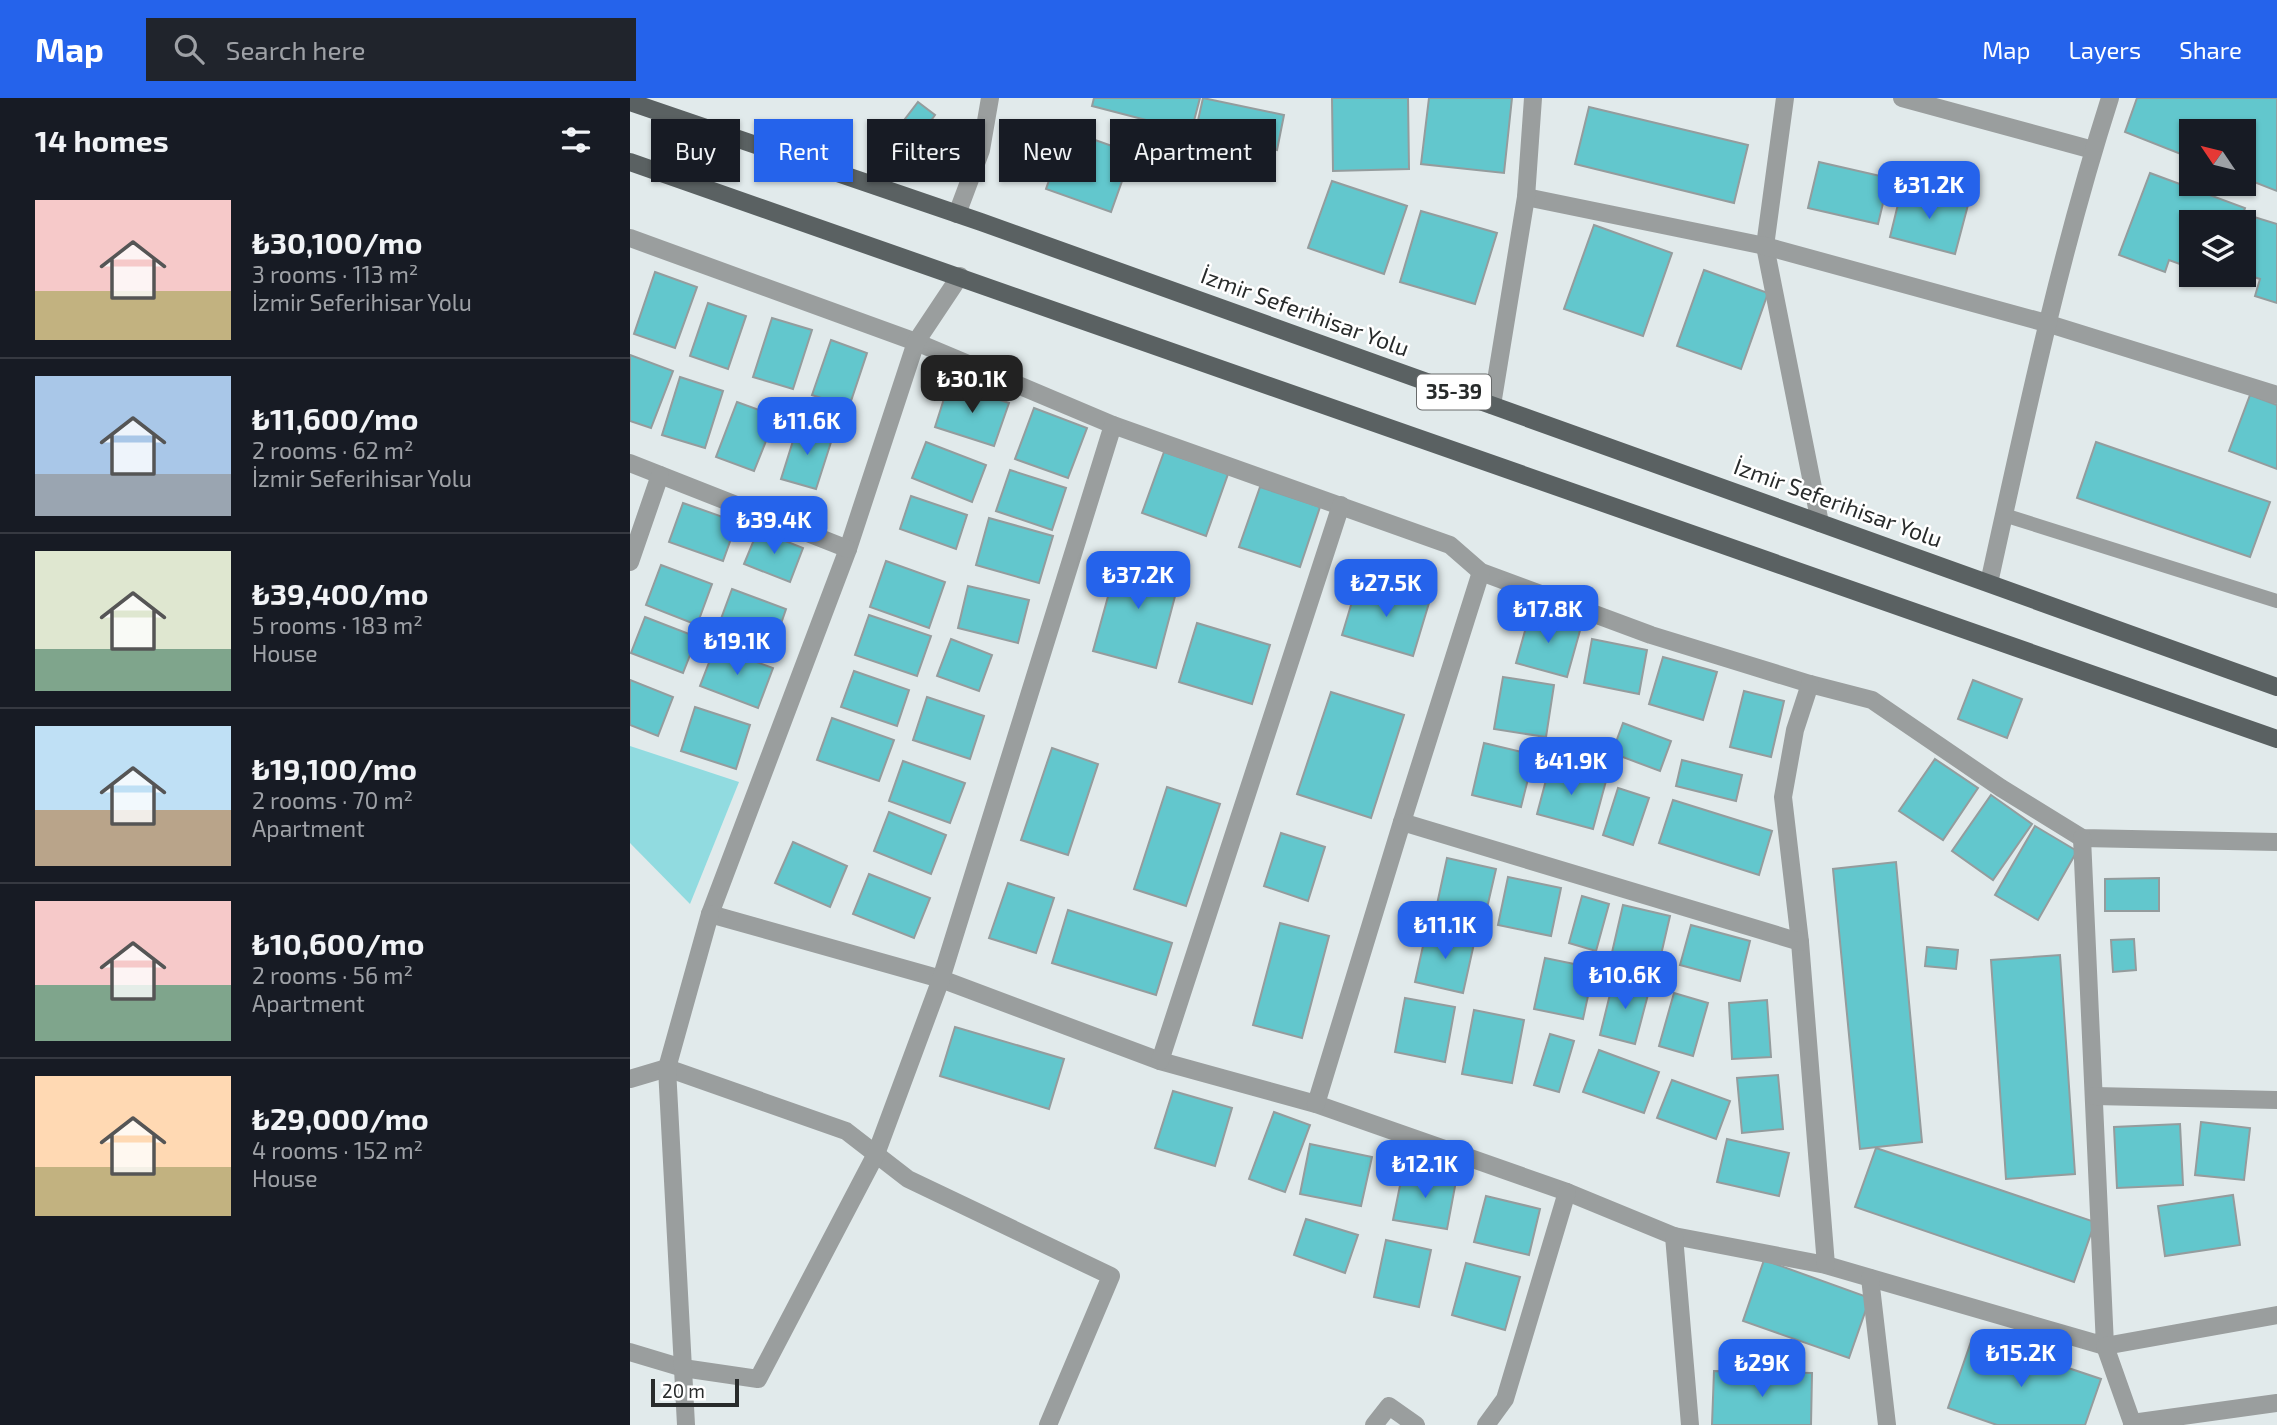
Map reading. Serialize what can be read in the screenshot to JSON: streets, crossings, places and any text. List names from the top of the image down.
{
  "streets": {
    "main road": ["İzmir Seferihisar Yolu", "35-39"]
  },
  "scale_bar": "20 m",
  "north": "top left",
  "page": {
    "header": "Map",
    "search": "Search here",
    "nav": ["Map", "Layers", "Share"],
    "heading": "14 homes",
    "chip": [
      "Buy",
      "Rent",
      "Filters",
      "New",
      "Apartment"
    ],
    "price": [
      "₺31.2K",
      "₺30.1K",
      "₺11.6K",
      "₺39.4K",
      "₺37.2K",
      "₺27.5K",
      "₺17.8K",
      "₺19.1K",
      "₺41.9K",
      "₺11.1K",
      "₺10.6K",
      "₺12.1K",
      "₺15.2K",
      "₺29K"
    ],
    "list": [
      {
        "name": "₺30,100/mo",
        "note": "3 rooms · 113 m² · İzmir Seferihisar Yolu"
      },
      {
        "name": "₺11,600/mo",
        "note": "2 rooms · 62 m² · İzmir Seferihisar Yolu"
      },
      {
        "name": "₺39,400/mo",
        "note": "5 rooms · 183 m² · House"
      },
      {
        "name": "₺19,100/mo",
        "note": "2 rooms · 70 m² · Apartment"
      },
      {
        "name": "₺10,600/mo",
        "note": "2 rooms · 56 m² · Apartment"
      },
      {
        "name": "₺29,000/mo",
        "note": "4 rooms · 152 m² · House"
      }
    ],
    "scale": "20 m"
  }
}
